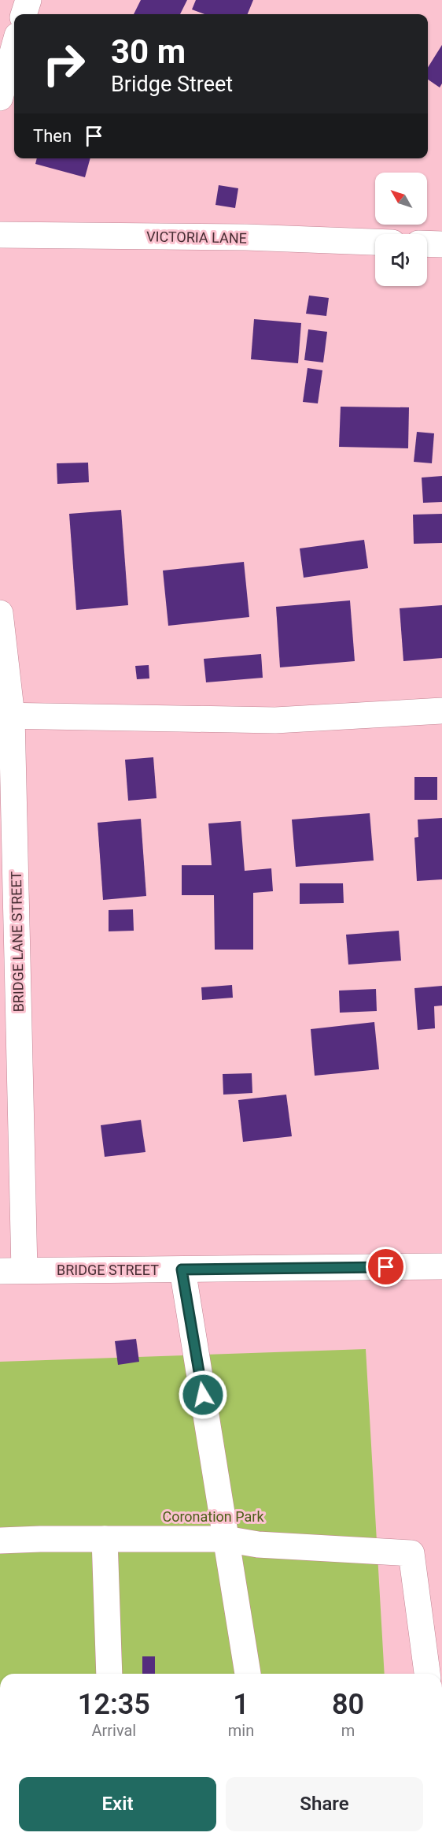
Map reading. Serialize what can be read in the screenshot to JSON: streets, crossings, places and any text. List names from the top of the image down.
{
  "streets": {
    "street": ["VICTORIA LANE", "BRIDGE LANE STREET", "BRIDGE STREET"]
  },
  "crossings": [
    ["BRIDGE LANE STREET", "BRIDGE STREET"]
  ],
  "parks": ["Coronation Park"],
  "north": "top left",
  "page": {
    "turn": ["30 m", "Bridge Street"],
    "then": "Then",
    "eta": [
      "12:35",
      "Arrival",
      "1",
      "min",
      "80",
      "m"
    ],
    "buttons": ["Exit", "Share"]
  }
}
